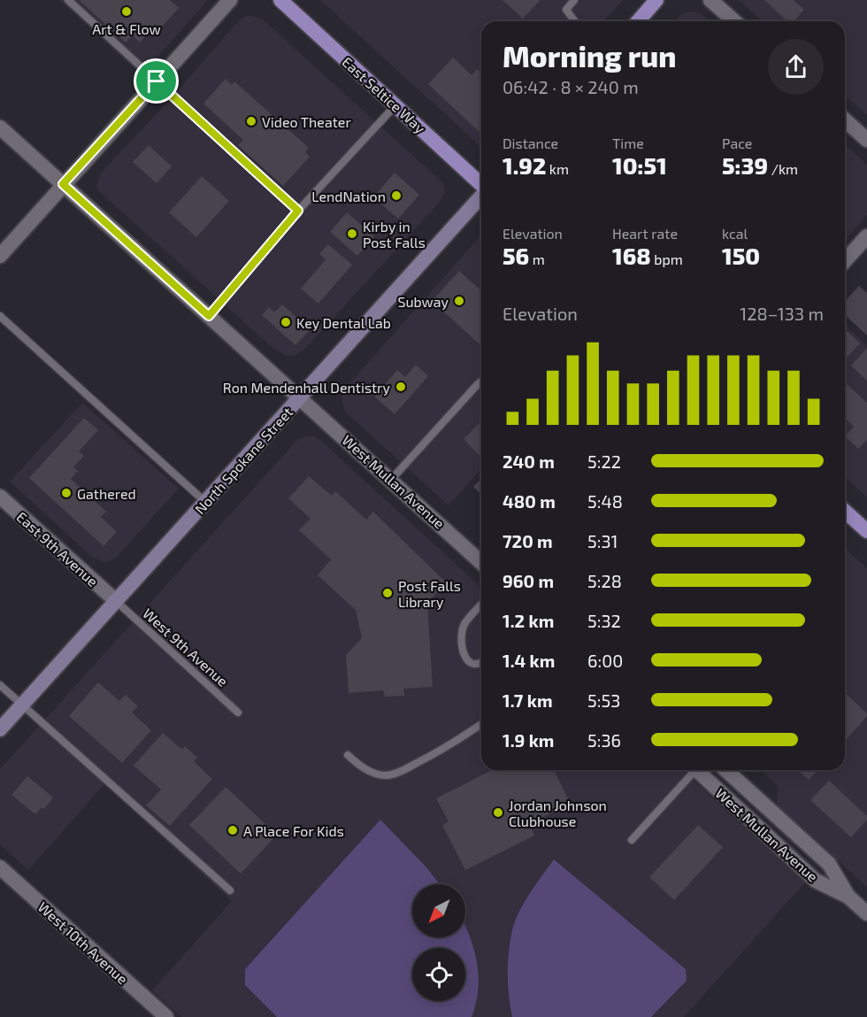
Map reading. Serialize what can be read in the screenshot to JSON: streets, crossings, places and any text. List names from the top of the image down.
{
  "streets": {
    "main road": ["East Seltice Way", "North Spokane Street"],
    "street": ["West Mullan Avenue", "East 9th Avenue", "West 10th Avenue"],
    "lane": ["West 9th Avenue"]
  },
  "crossings": [
    ["North Spokane Street", "West Mullan Avenue"],
    ["North Spokane Street", "East 9th Avenue"],
    ["North Spokane Street", "West 9th Avenue"],
    ["East 9th Avenue", "West 9th Avenue"]
  ],
  "places": [
    "Art & Flow",
    "Video Theater",
    "LendNation",
    "Kirby in Post Falls",
    "Subway",
    "Key Dental Lab",
    "Ron Mendenhall Dentistry",
    "Gathered",
    "Post Falls Library",
    "Jordan Johnson Clubhouse",
    "A Place For Kids"
  ],
  "north": "bottom left",
  "page": {
    "heading": ["Morning run", "06:42 · 8 × 240 m"],
    "stats": [
      ["Distance", "1.92 km"],
      ["Time", "10:51"],
      ["Pace", "5:39 /km"],
      ["Elevation", "56 m"],
      ["Heart rate", "168 bpm"],
      ["kcal", "150"]
    ],
    "chart": ["Elevation", "128–133 m"],
    "list": [
      {
        "name": "240 m",
        "note": "5:22"
      },
      {
        "name": "480 m",
        "note": "5:48"
      },
      {
        "name": "720 m",
        "note": "5:31"
      },
      {
        "name": "960 m",
        "note": "5:28"
      },
      {
        "name": "1.2 km",
        "note": "5:32"
      },
      {
        "name": "1.4 km",
        "note": "6:00"
      },
      {
        "name": "1.7 km",
        "note": "5:53"
      },
      {
        "name": "1.9 km",
        "note": "5:36"
      }
    ]
  }
}
